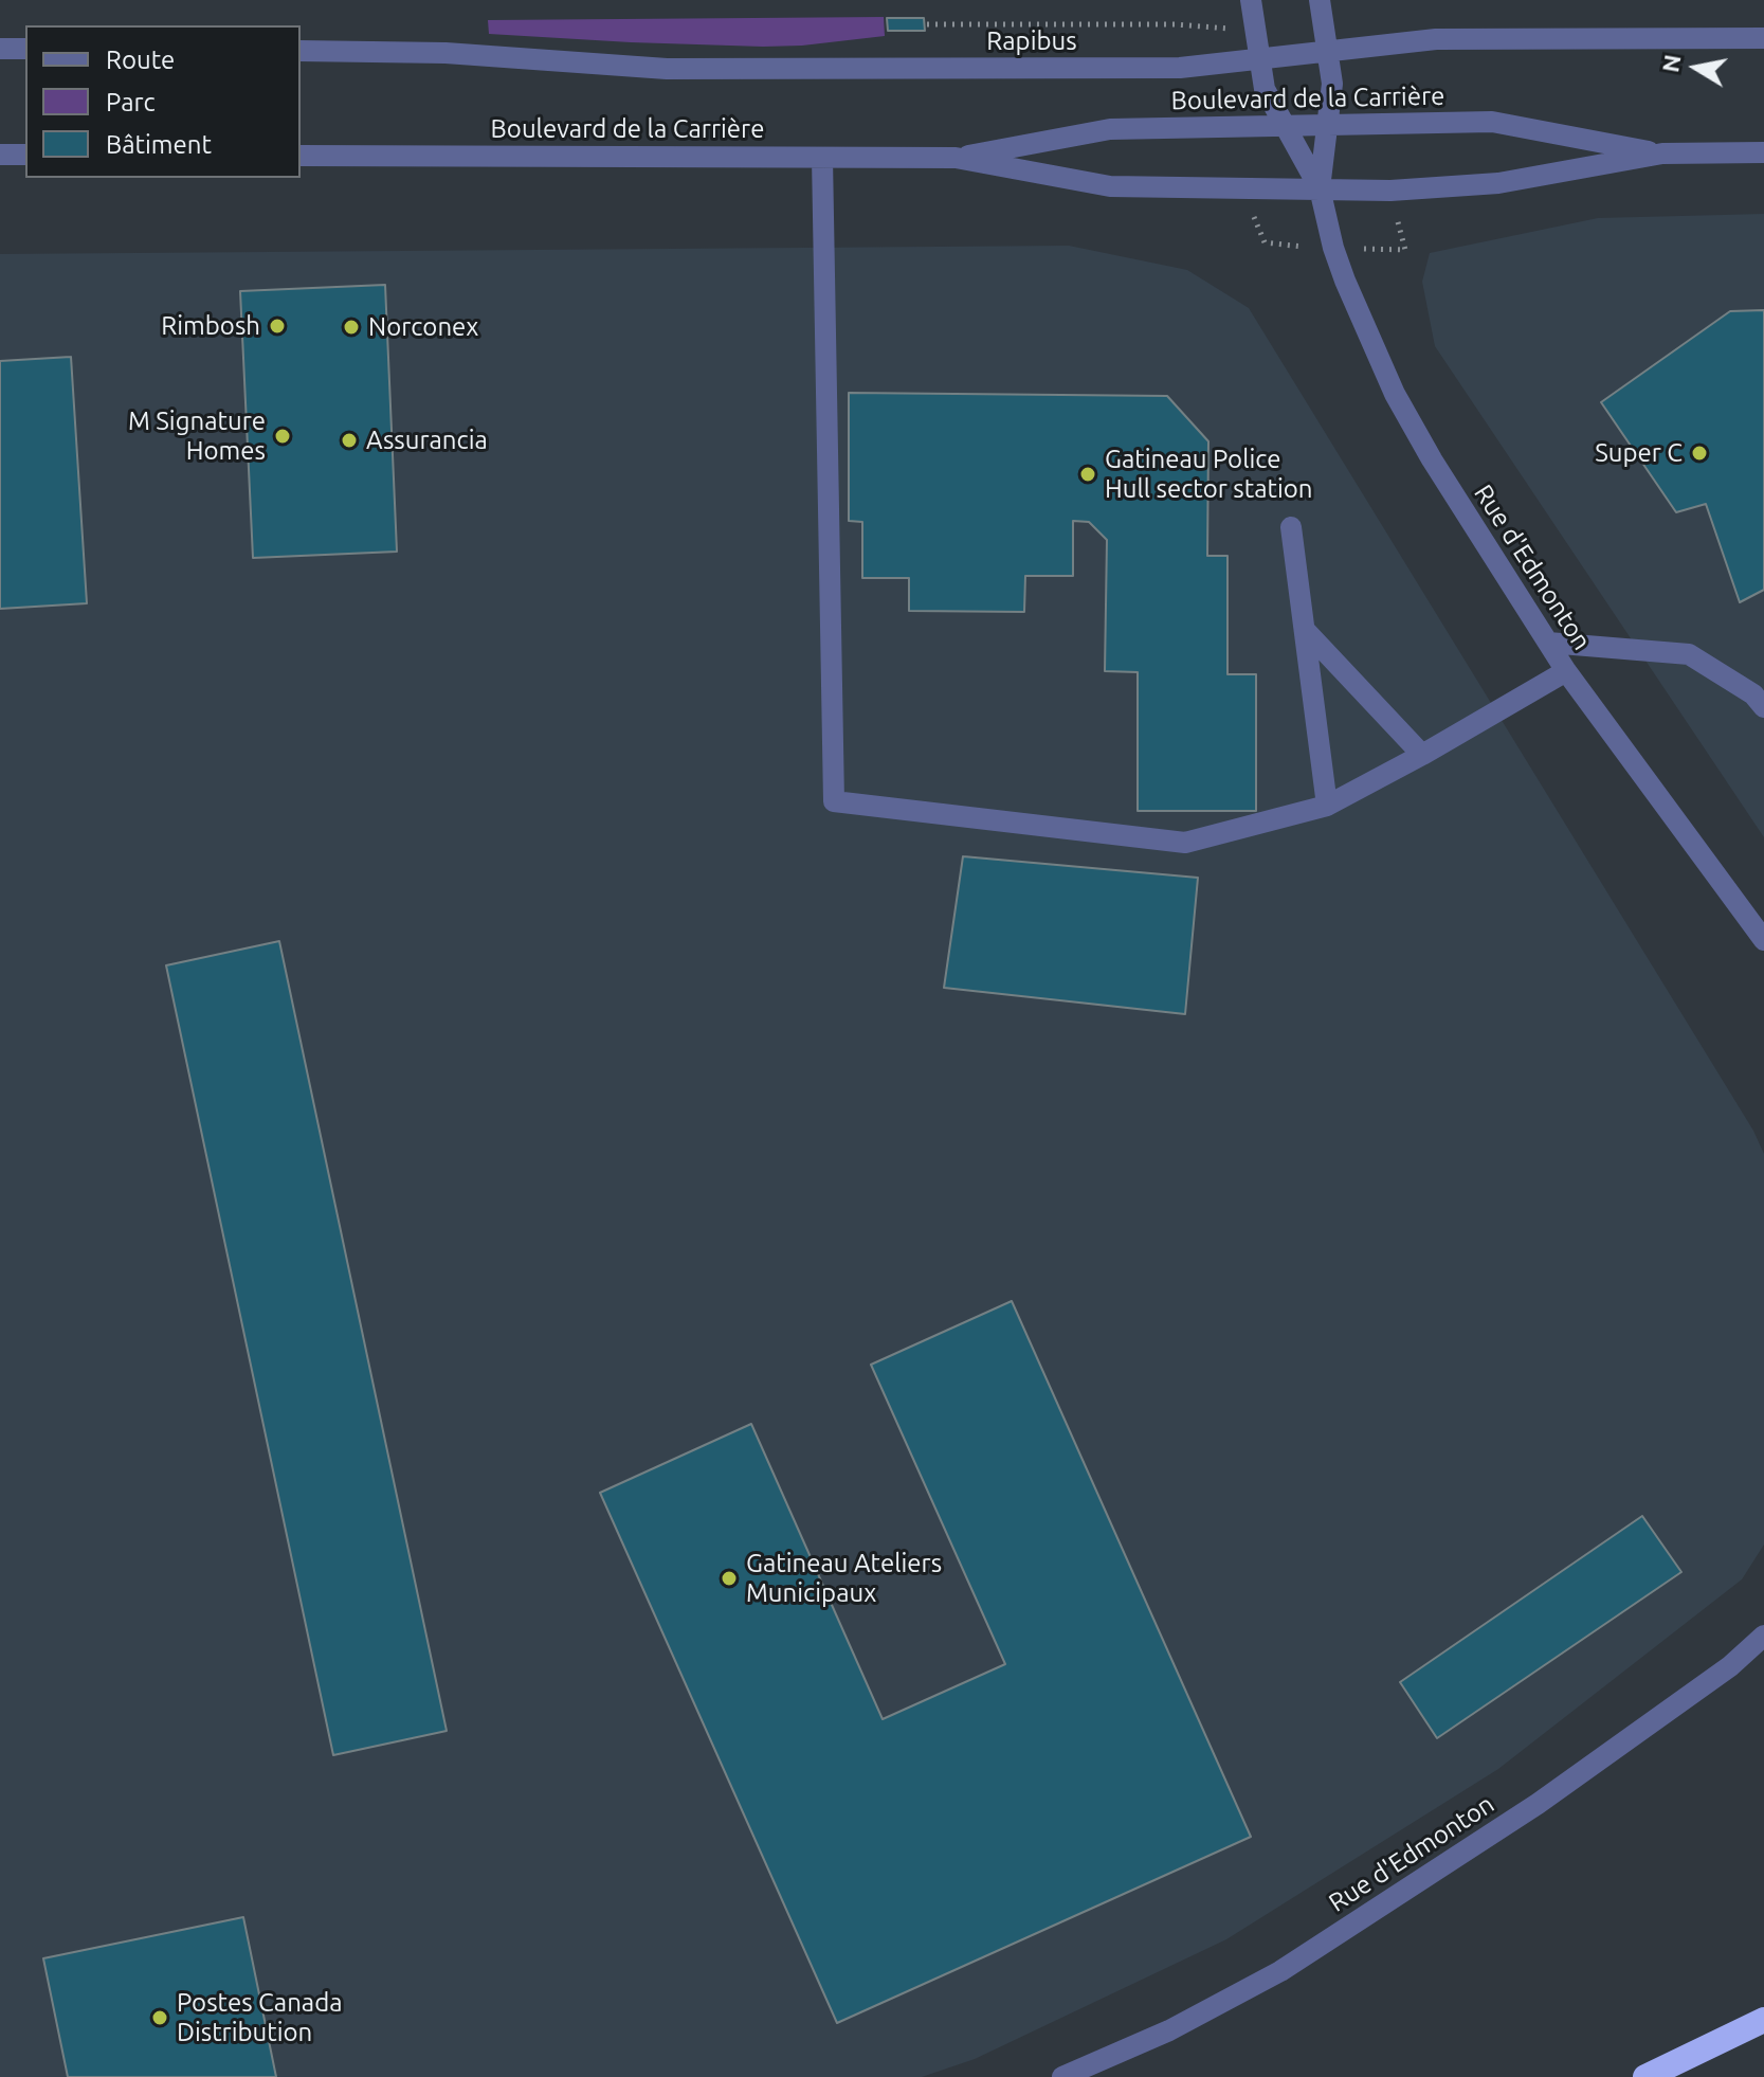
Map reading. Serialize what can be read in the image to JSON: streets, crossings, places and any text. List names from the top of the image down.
{
  "streets": {
    "street": ["Rapibus", "Boulevard de la Carrière", "Rue d'Edmonton"]
  },
  "crossings": [
    ["Boulevard de la Carrière", "Rue d'Edmonton"]
  ],
  "places": [
    "Rimbosh",
    "Norconex",
    "M Signature Homes",
    "Assurancia",
    "Super C",
    "Gatineau Police Hull sector station",
    "Gatineau Ateliers Municipaux",
    "Postes Canada Distribution"
  ],
  "legend": ["Route", "Parc", "Bâtiment"],
  "north": "left"
}
